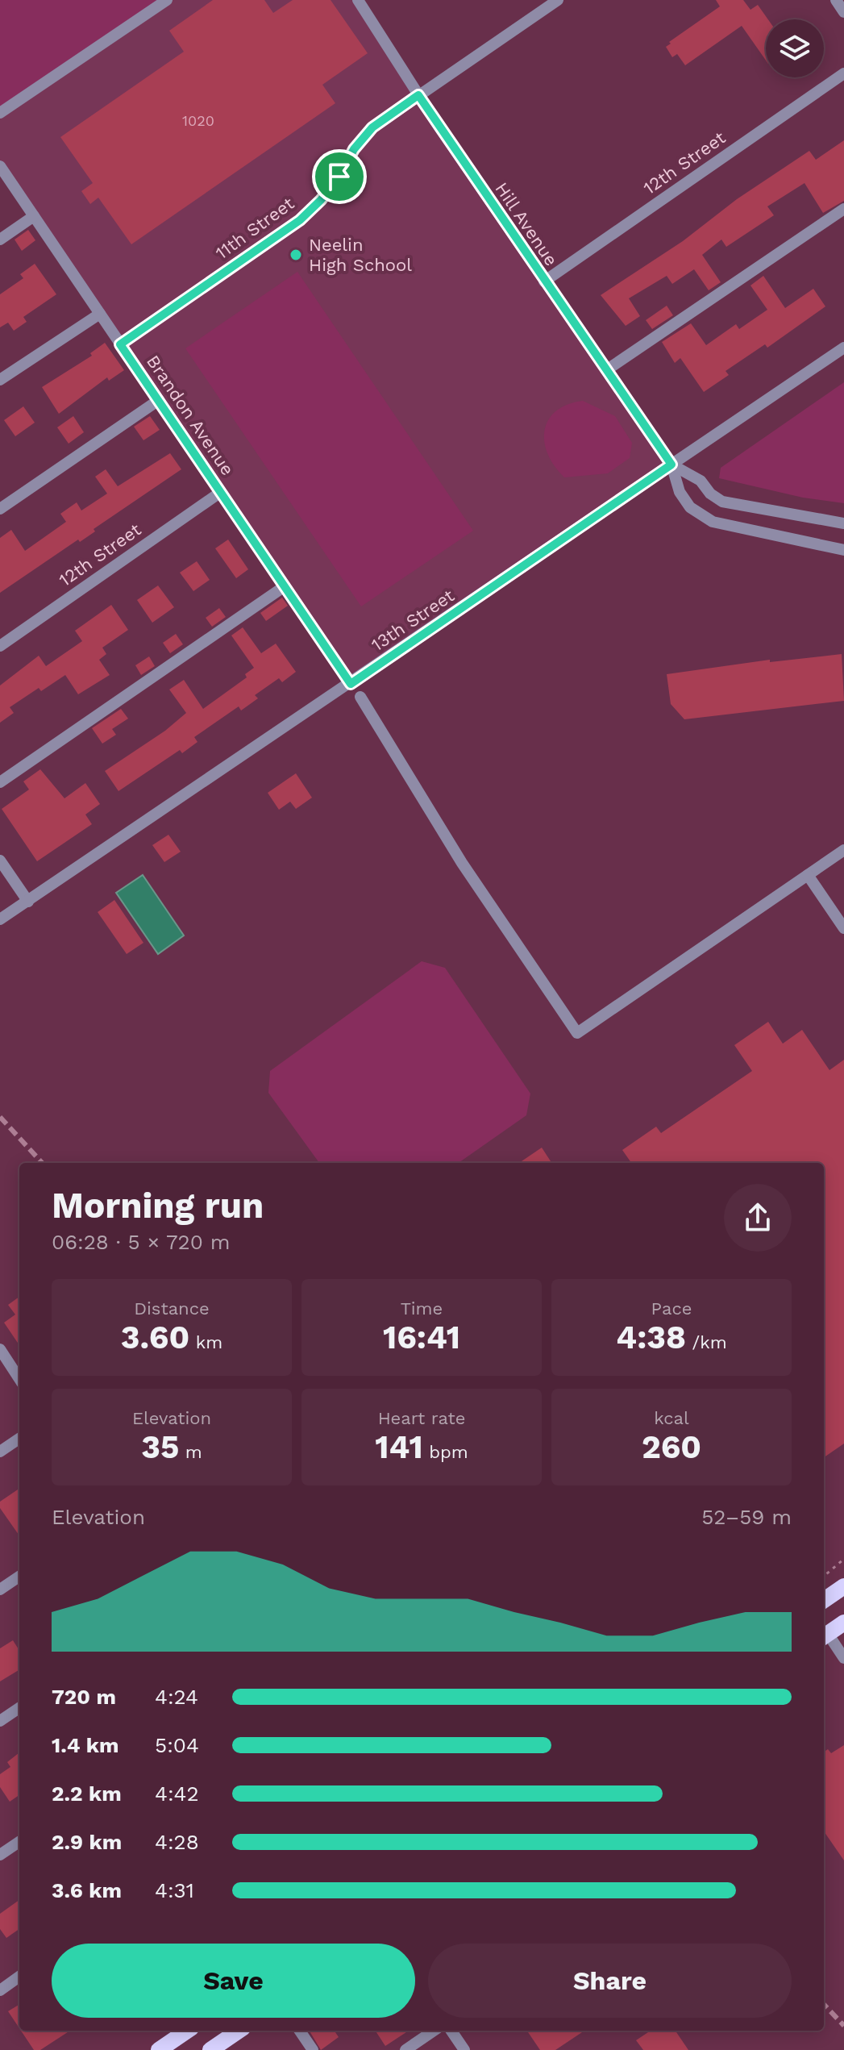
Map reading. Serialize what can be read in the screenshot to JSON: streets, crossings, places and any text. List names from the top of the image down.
{
  "streets": {
    "street": [
      "12th Street",
      "Hill Avenue",
      "11th Street",
      "Brandon Avenue",
      "13th Street"
    ]
  },
  "crossings": [
    ["12th Street", "Hill Avenue"],
    ["12th Street", "Brandon Avenue"],
    ["Hill Avenue", "11th Street"],
    ["Hill Avenue", "13th Street"],
    ["11th Street", "Brandon Avenue"],
    ["Brandon Avenue", "13th Street"]
  ],
  "places": ["Neelin High School"],
  "house_numbers": ["1020"],
  "page": {
    "heading": ["Morning run", "06:28 · 5 × 720 m"],
    "stats": [
      ["Distance", "3.60 km"],
      ["Time", "16:41"],
      ["Pace", "4:38 /km"],
      ["Elevation", "35 m"],
      ["Heart rate", "141 bpm"],
      ["kcal", "260"]
    ],
    "chart": ["Elevation", "52–59 m"],
    "list": [
      {
        "name": "720 m",
        "note": "4:24"
      },
      {
        "name": "1.4 km",
        "note": "5:04"
      },
      {
        "name": "2.2 km",
        "note": "4:42"
      },
      {
        "name": "2.9 km",
        "note": "4:28"
      },
      {
        "name": "3.6 km",
        "note": "4:31"
      }
    ],
    "buttons": ["Save", "Share"]
  }
}
